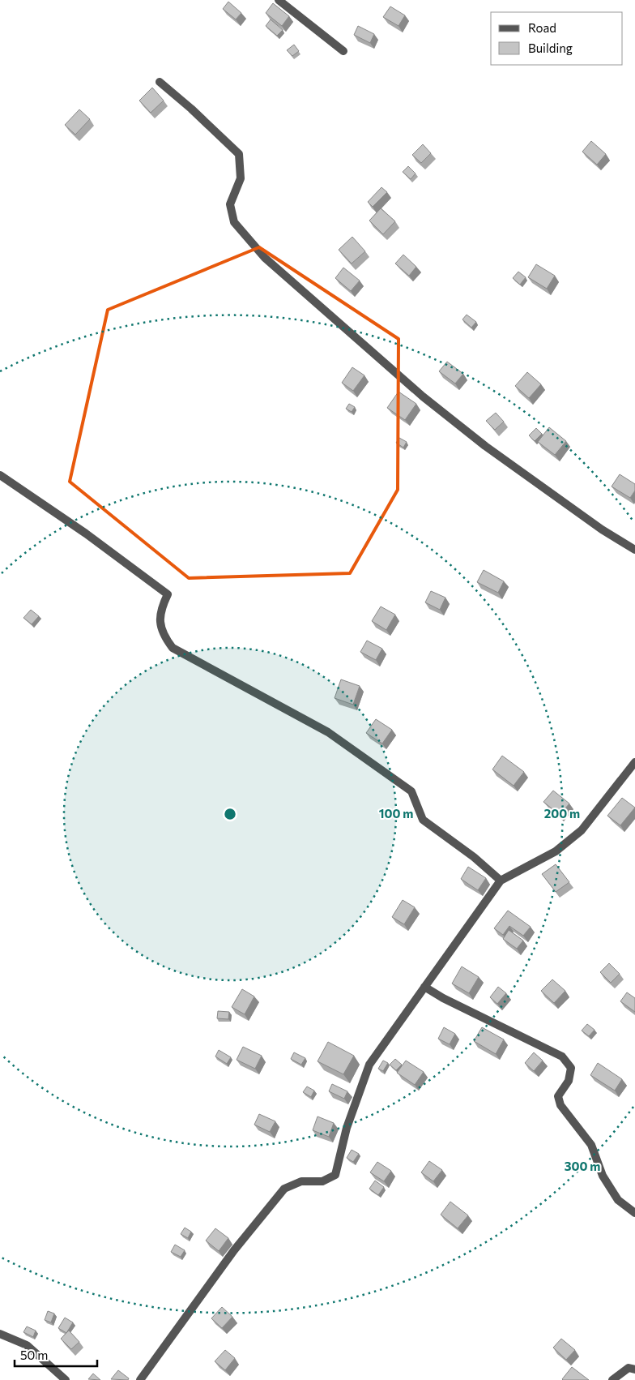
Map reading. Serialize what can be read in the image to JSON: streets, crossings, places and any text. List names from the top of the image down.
{
  "legend": ["Road", "Building"],
  "scale_bar": "50 m",
  "rings": ["100 m", "200 m", "300 m"]
}
